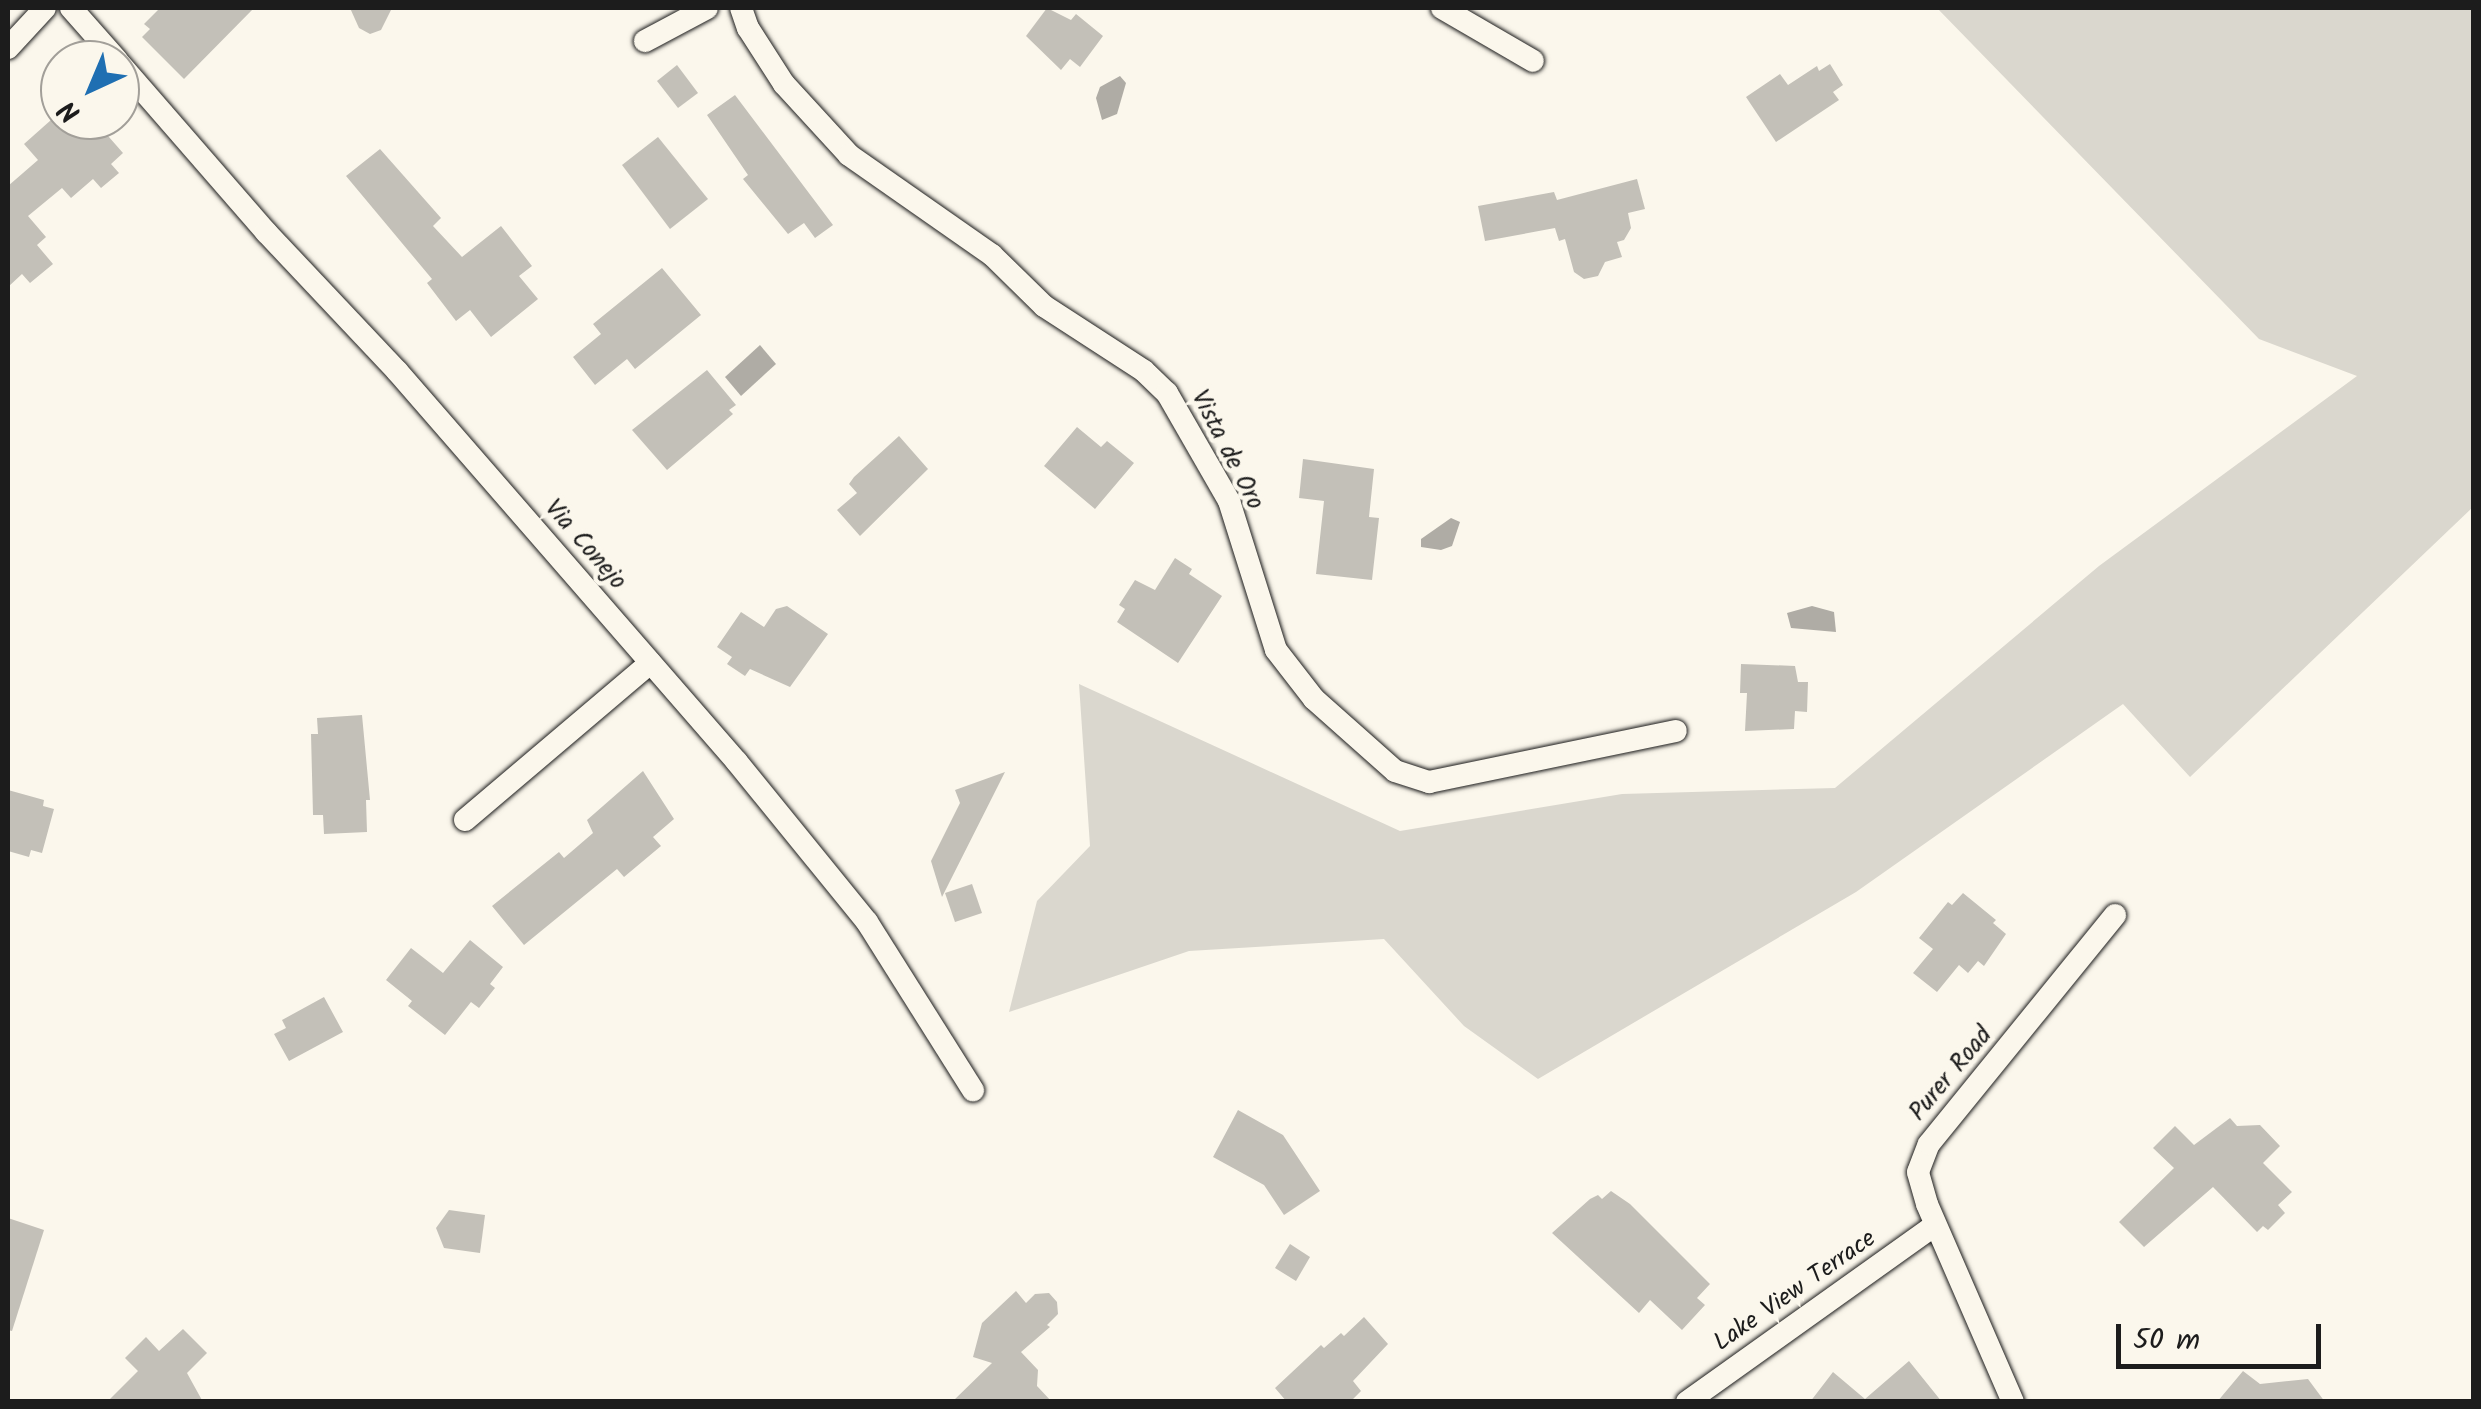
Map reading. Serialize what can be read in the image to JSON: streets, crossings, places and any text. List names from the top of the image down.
{
  "streets": {
    "street": [
      "Vista de Oro",
      "Via Conejo",
      "Purer Road",
      "Lake View Terrace"
    ]
  },
  "crossings": [
    ["Purer Road", "Lake View Terrace"]
  ],
  "scale_bar": "50 m",
  "north": "bottom left"
}
